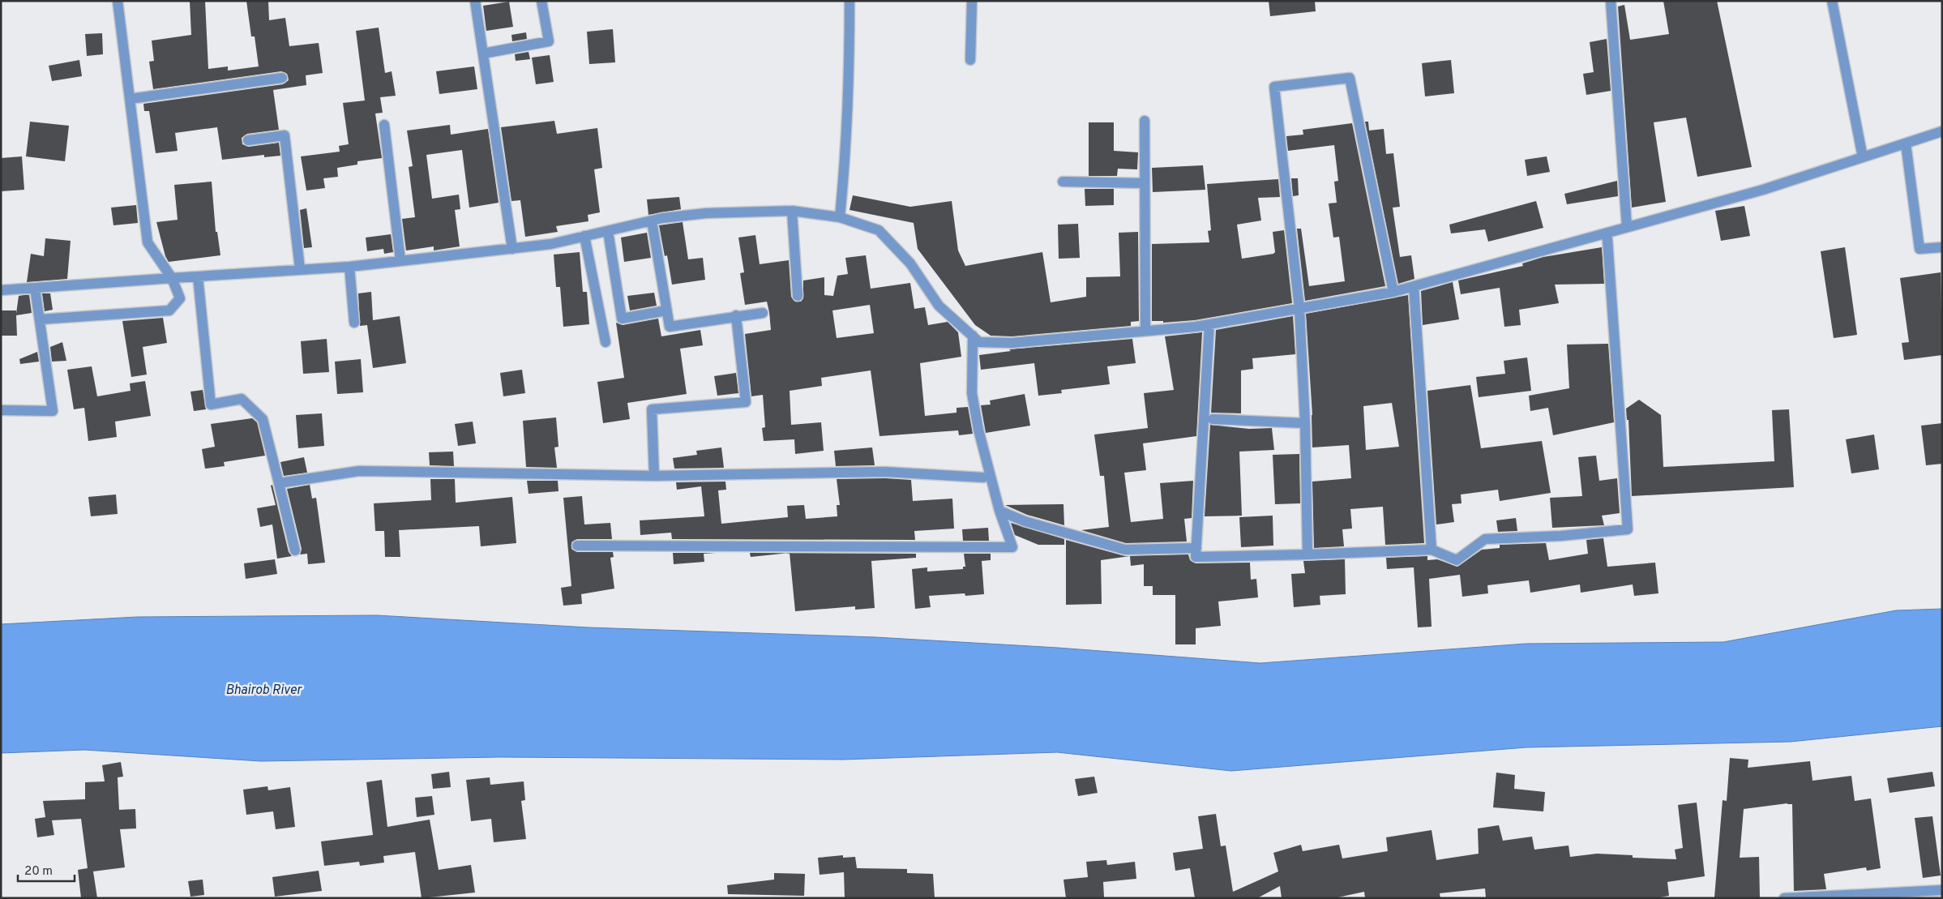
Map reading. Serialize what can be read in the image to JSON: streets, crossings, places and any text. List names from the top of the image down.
{
  "water": ["Bhairob River"],
  "scale_bar": "20 m"
}
